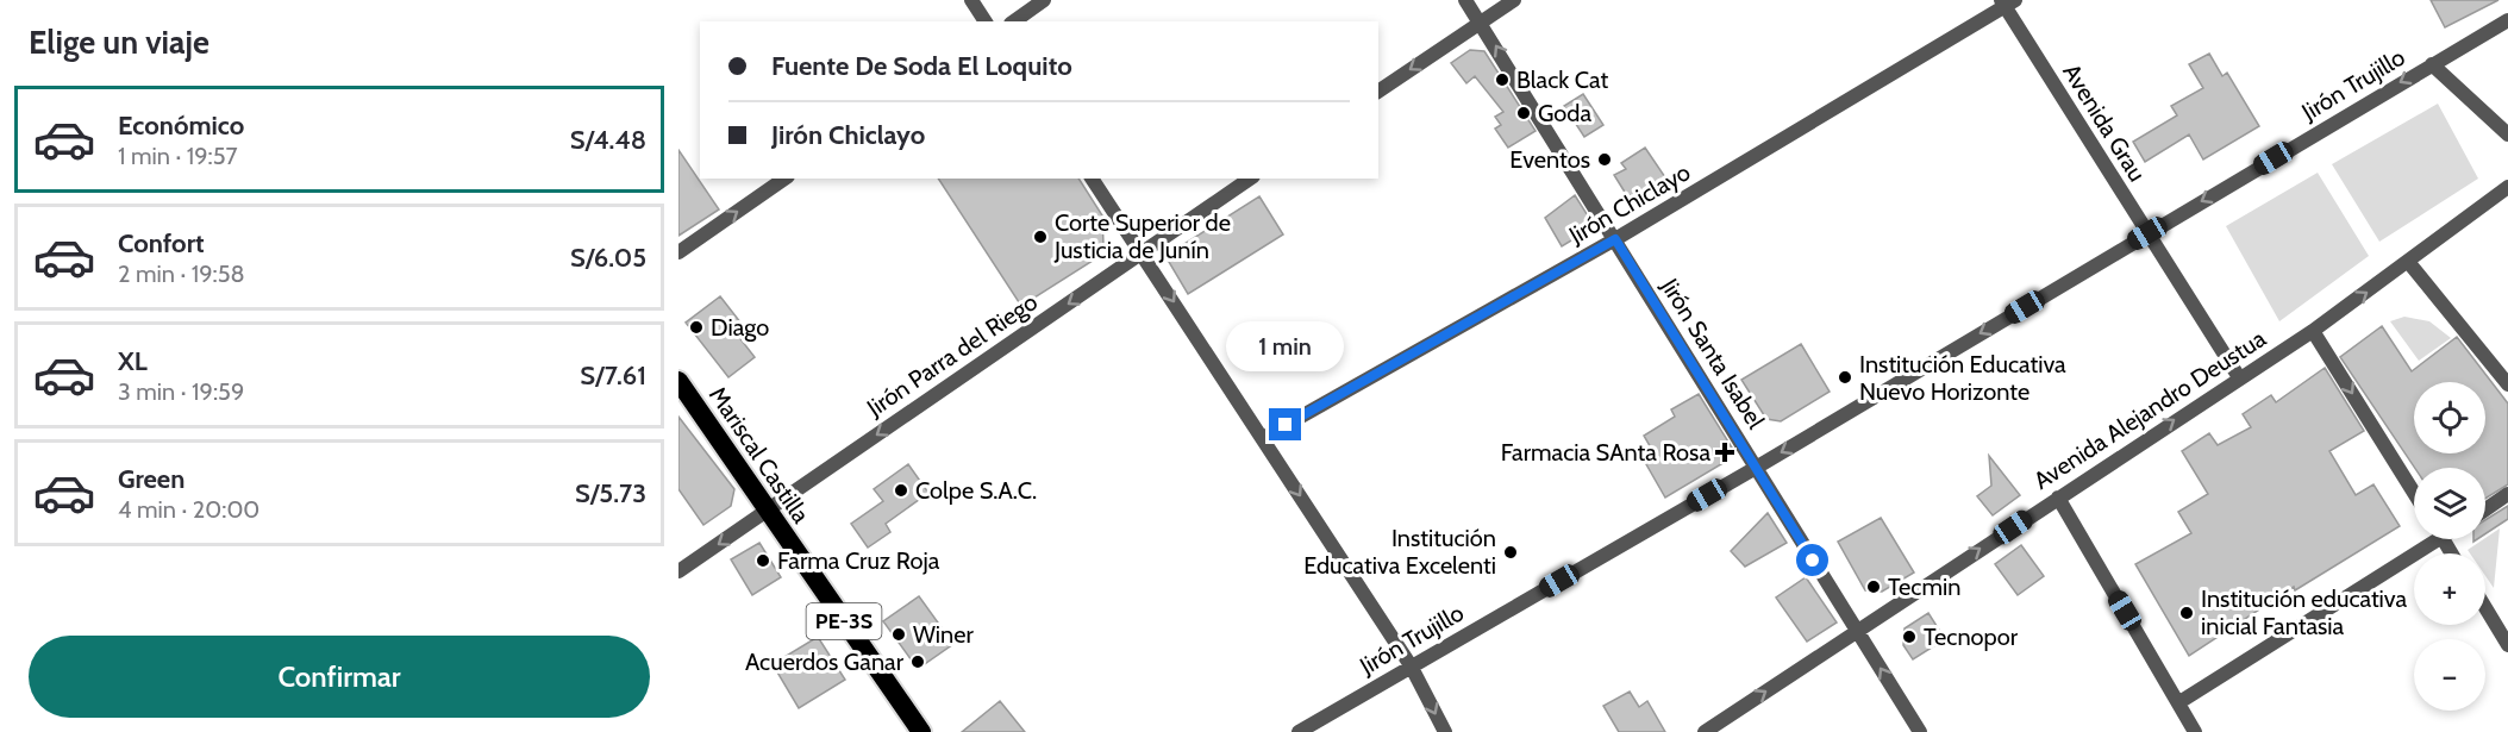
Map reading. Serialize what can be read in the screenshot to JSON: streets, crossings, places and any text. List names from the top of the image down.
{
  "streets": {
    "highway": ["Mariscal Castilla", "PE-3S"],
    "street": [
      "Jirón Trujillo",
      "Avenida Grau",
      "Jirón Chiclayo",
      "Jirón Santa Isabel",
      "Jirón Parra del Riego",
      "Avenida Alejandro Deustua"
    ]
  },
  "crossings": [
    ["Jirón Trujillo", "Avenida Grau"],
    ["Jirón Trujillo", "Jirón Santa Isabel"],
    ["Avenida Grau", "Jirón Chiclayo"],
    ["Avenida Grau", "Avenida Alejandro Deustua"],
    ["Jirón Chiclayo", "Jirón Santa Isabel"],
    ["Jirón Santa Isabel", "Avenida Alejandro Deustua"],
    ["Jirón Parra del Riego", "Mariscal Castilla"]
  ],
  "one_way": [
    "Jirón Trujillo",
    "Jirón Santa Isabel",
    "Jirón Parra del Riego",
    "Avenida Alejandro Deustua"
  ],
  "places": {
    "other": [
      "Black Cat",
      "Goda",
      "Eventos",
      "Corte Superior de Justicia de Junín",
      "Diago",
      "Institución Educativa Nuevo Horizonte",
      "Colpe S.A.C.",
      "Institución Educativa Excelenti",
      "Farma Cruz Roja",
      "Tecmin",
      "Institución educativa inicial Fantasia",
      "Winer",
      "Tecnopor",
      "Acuerdos Ganar"
    ],
    "health": ["Farmacia SAnta Rosa"]
  },
  "page": {
    "heading": "Elige un viaje",
    "banner": ["Fuente De Soda El Loquito", "Jirón Chiclayo"],
    "list": [
      {
        "name": "Económico",
        "note": "1 min · 19:57",
        "value": "S/4.48"
      },
      {
        "name": "Confort",
        "note": "2 min · 19:58",
        "value": "S/6.05"
      },
      {
        "name": "XL",
        "note": "3 min · 19:59",
        "value": "S/7.61"
      },
      {
        "name": "Green",
        "note": "4 min · 20:00",
        "value": "S/5.73"
      }
    ],
    "bubble": "1 min",
    "map_buttons": ["+", "−"],
    "buttons": "Confirmar"
  }
}
